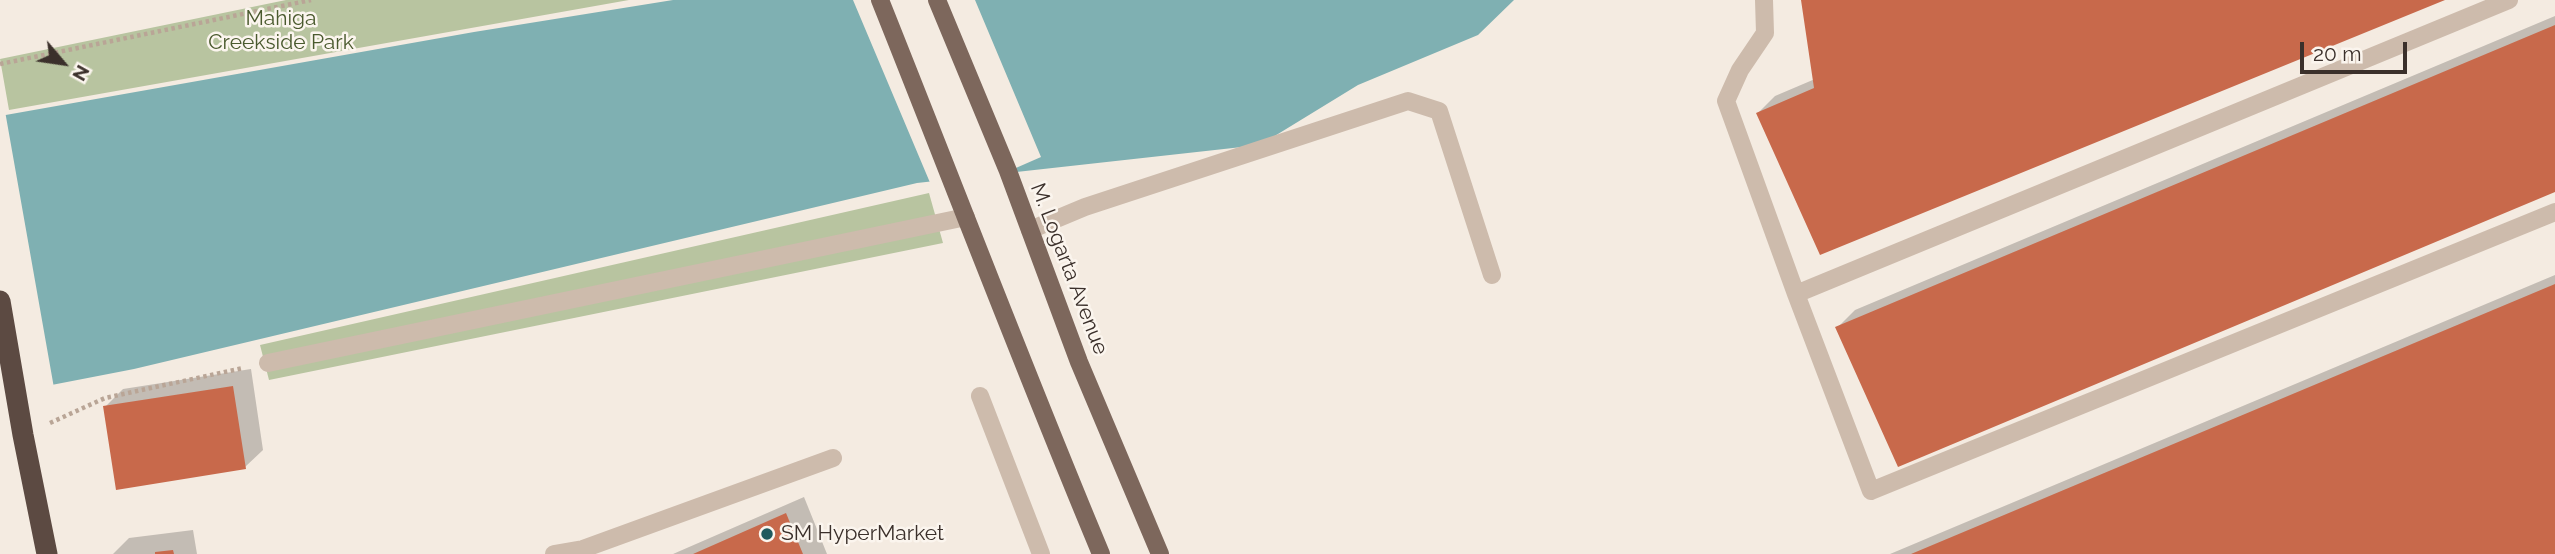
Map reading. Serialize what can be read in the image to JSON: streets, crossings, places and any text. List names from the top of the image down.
{
  "streets": {
    "main road": ["M. Logarta Avenue"]
  },
  "parks": ["Mahiga Creekside Park"],
  "places": ["SM HyperMarket"],
  "scale_bar": "20 m",
  "north": "bottom right"
}
